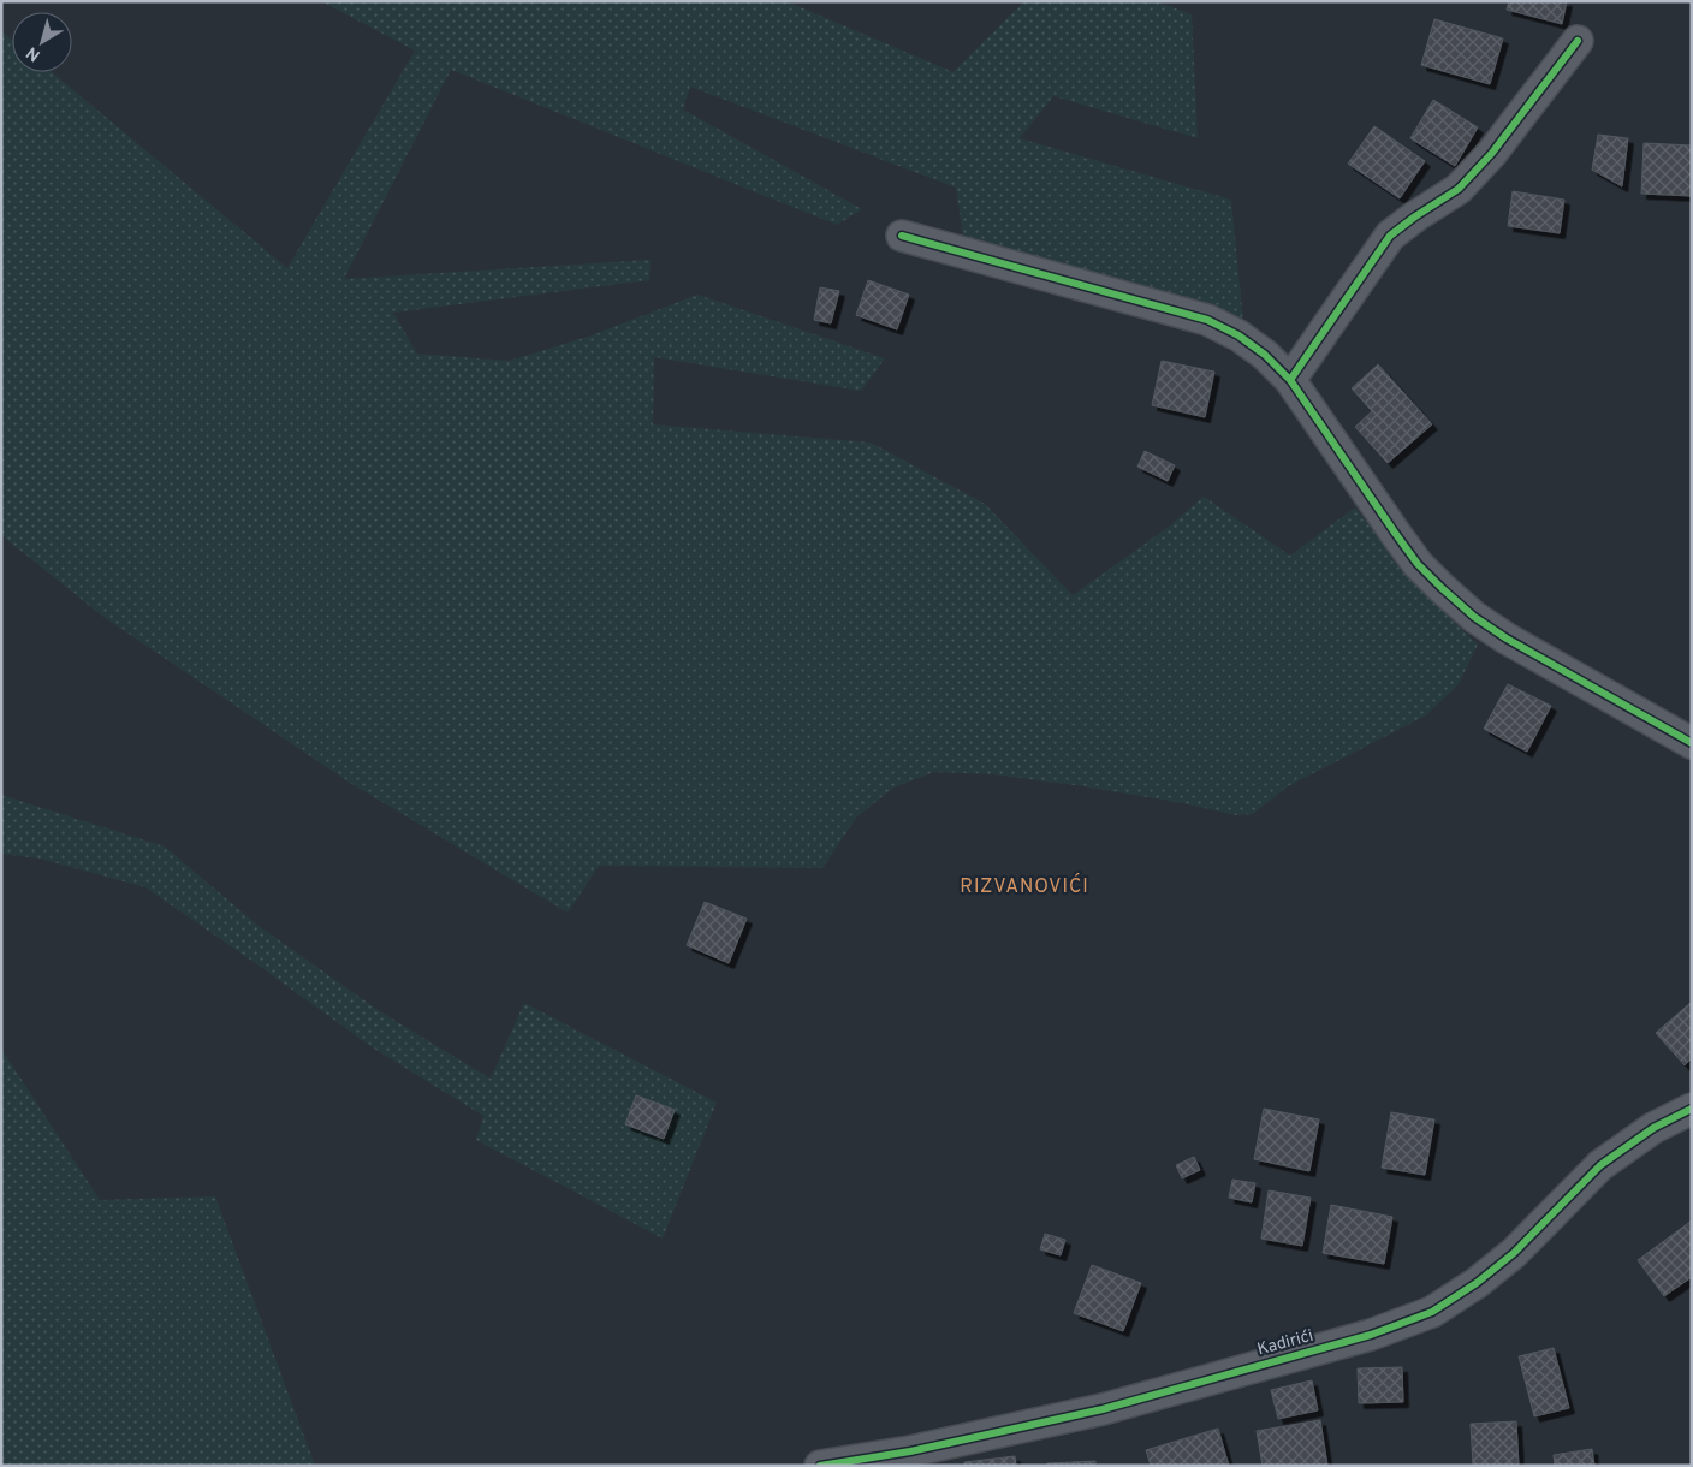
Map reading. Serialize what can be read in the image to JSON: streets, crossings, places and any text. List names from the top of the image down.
{
  "streets": {
    "street": ["Kadirići"]
  },
  "districts": ["RIZVANOVIĆI"],
  "north": "bottom left"
}
